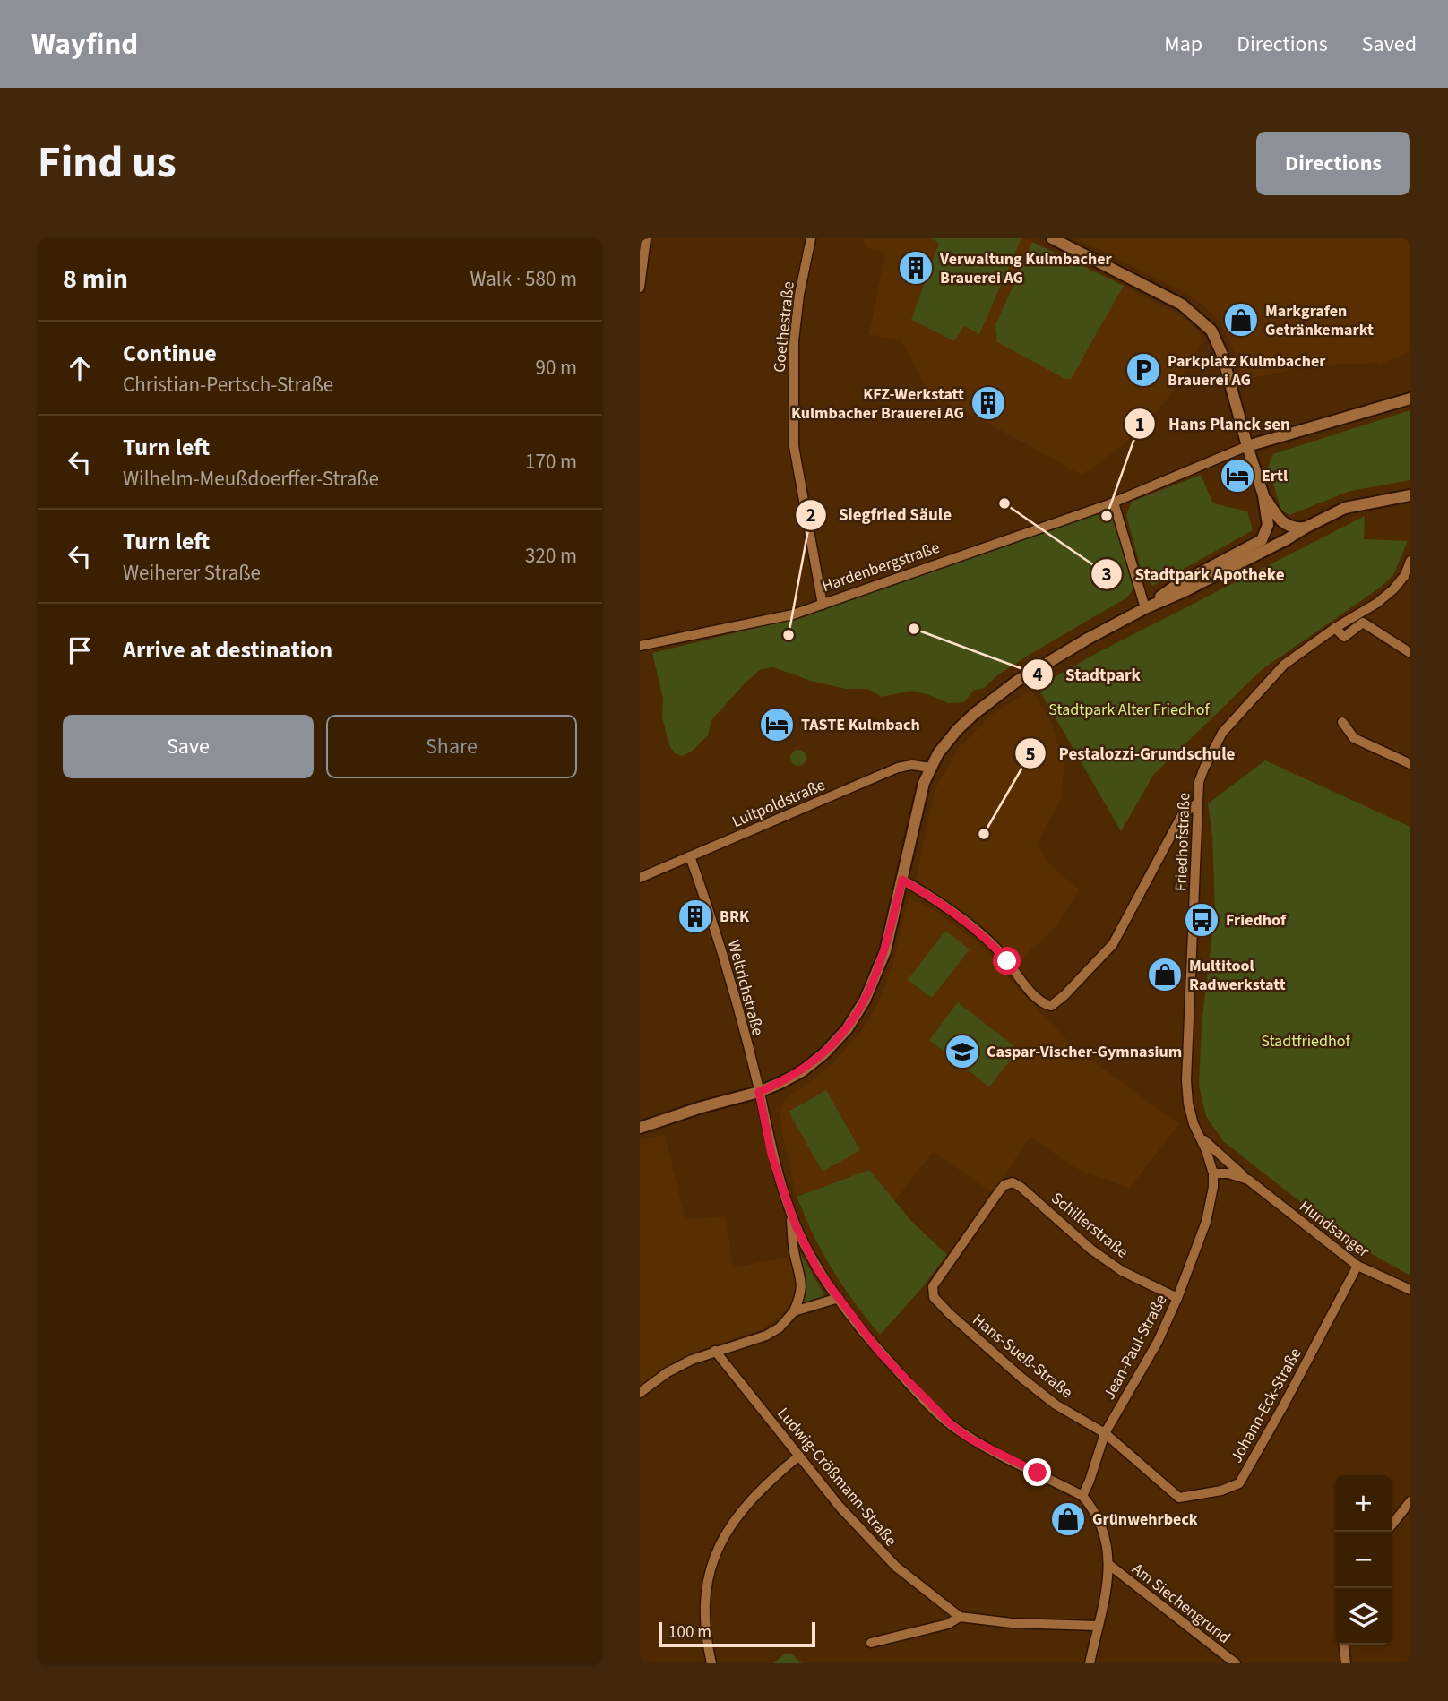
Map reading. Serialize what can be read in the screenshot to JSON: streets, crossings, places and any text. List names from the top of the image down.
{
  "streets": {
    "street": [
      "Goethestraße",
      "Hardenbergstraße",
      "Luitpoldstraße",
      "Friedhofstraße",
      "Weltrichstraße",
      "Schillerstraße",
      "Hundsanger",
      "Jean-Paul-Straße",
      "Hans-Sueß-Straße",
      "Johann-Eck-Straße",
      "Ludwig-Crößmann-Straße",
      "Am Siechengrund"
    ]
  },
  "crossings": [
    ["Goethestraße", "Hardenbergstraße"],
    ["Luitpoldstraße", "Weltrichstraße"],
    ["Friedhofstraße", "Hundsanger"],
    ["Friedhofstraße", "Jean-Paul-Straße"],
    ["Schillerstraße", "Jean-Paul-Straße"],
    ["Schillerstraße", "Hans-Sueß-Straße"],
    ["Hundsanger", "Jean-Paul-Straße"],
    ["Hundsanger", "Johann-Eck-Straße"],
    ["Jean-Paul-Straße", "Hans-Sueß-Straße"],
    ["Jean-Paul-Straße", "Johann-Eck-Straße"],
    ["Hans-Sueß-Straße", "Johann-Eck-Straße"]
  ],
  "parks": ["Stadtpark Alter Friedhof", "Stadtfriedhof"],
  "places": {
    "building": ["Verwaltung Kulmbacher Brauerei AG", "KFZ-Werkstatt Kulmbacher Brauerei AG", "BRK"],
    "shop": ["Markgrafen Getränkemarkt", "Multitool Radwerkstatt", "Grünwehrbeck"],
    "parking": ["Parkplatz Kulmbacher Brauerei AG"],
    "hotel": ["Ertl", "TASTE Kulmbach"],
    "other": [
      "Stadtpark Apotheke",
      "Hans Planck sen",
      "Stadtpark",
      "Siegfried Säule",
      "Pestalozzi-Grundschule"
    ],
    "bus stop": ["Friedhof"],
    "school or university": ["Caspar-Vischer-Gymnasium"]
  },
  "scale_bar": "100 m",
  "page": {
    "header": "Wayfind",
    "nav": ["Map", "Directions", "Saved"],
    "title": "Find us",
    "buttons": [
      "Directions",
      ["Save", "Share"]
    ],
    "heading": ["8 min", "Walk · 580 m"],
    "list": [
      ["Continue", "Christian-Pertsch-Straße", "90 m"],
      ["Turn left", "Wilhelm-Meußdoerffer-Straße", "170 m"],
      ["Turn left", "Weiherer Straße", "320 m"],
      "Arrive at destination"
    ],
    "map_buttons": ["+", "−"],
    "scale": "100 m"
  }
}
